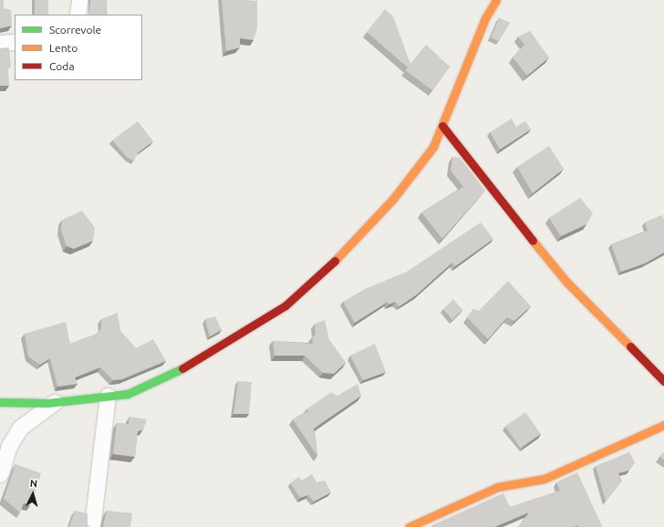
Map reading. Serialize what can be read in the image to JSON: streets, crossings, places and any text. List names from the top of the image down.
{
  "legend": ["Scorrevole", "Lento", "Coda"],
  "north": "top"
}
